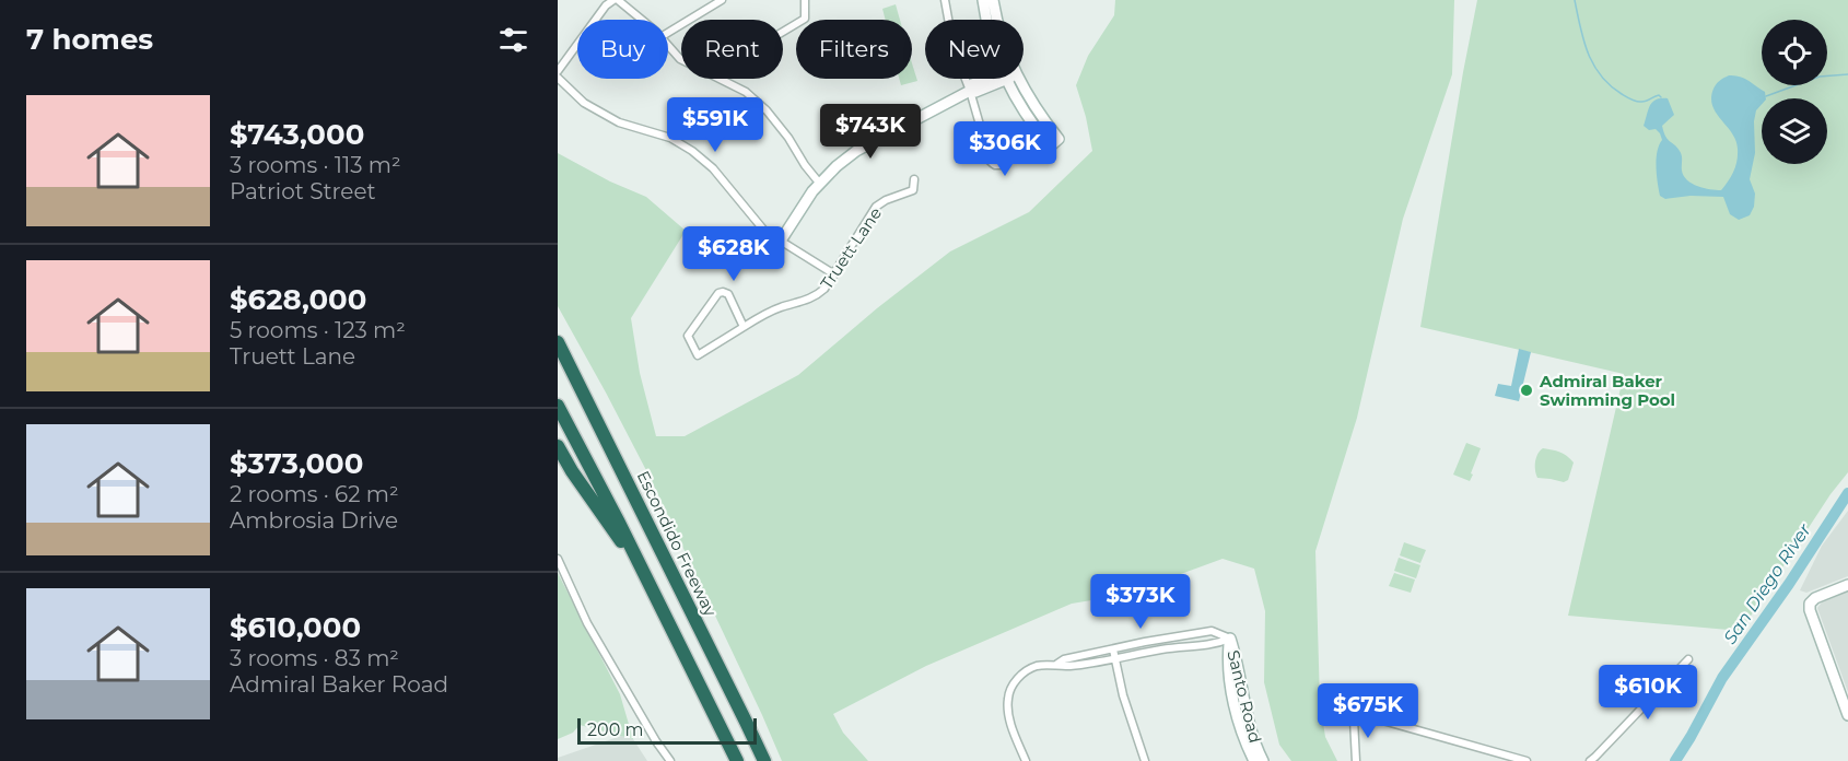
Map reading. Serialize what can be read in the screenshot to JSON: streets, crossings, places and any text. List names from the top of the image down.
{
  "streets": {
    "highway": ["Escondido Freeway"],
    "street": ["Truett Lane", "Santo Road"]
  },
  "water": ["San Diego River"],
  "places": ["Admiral Baker Swimming Pool"],
  "scale_bar": "200 m",
  "page": {
    "heading": "7 homes",
    "chip": [
      "Buy",
      "Rent",
      "Filters",
      "New"
    ],
    "list": [
      {
        "name": "$743,000",
        "note": "3 rooms · 113 m² · Patriot Street"
      },
      {
        "name": "$628,000",
        "note": "5 rooms · 123 m² · Truett Lane"
      },
      {
        "name": "$373,000",
        "note": "2 rooms · 62 m² · Ambrosia Drive"
      },
      {
        "name": "$610,000",
        "note": "3 rooms · 83 m² · Admiral Baker Road"
      }
    ],
    "price": [
      "$591K",
      "$743K",
      "$306K",
      "$628K",
      "$373K",
      "$610K",
      "$675K"
    ],
    "scale": "200 m"
  }
}
